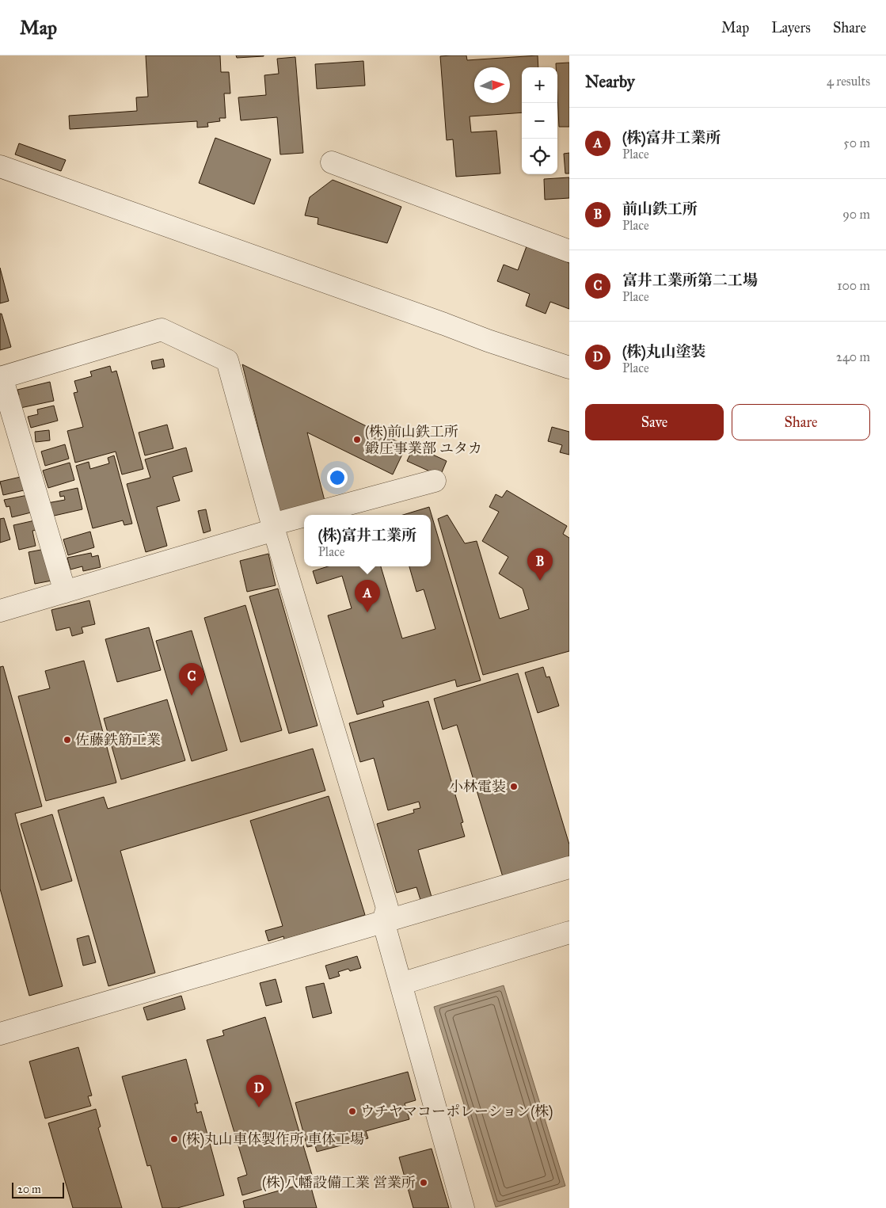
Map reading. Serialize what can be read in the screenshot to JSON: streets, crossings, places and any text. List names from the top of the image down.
{
  "places": [
    "(株)前山鉄工所 鍛圧事業部 ユタカ",
    "佐藤鉄筋工業",
    "小林電装",
    "ウチヤマコーポレーション(株)",
    "(株)丸山車体製作所 車体工場",
    "(株)八幡設備工業 営業所"
  ],
  "scale_bar": "20 m",
  "north": "right",
  "page": {
    "header": "Map",
    "nav": ["Map", "Layers", "Share"],
    "heading": ["Nearby", "4 results"],
    "map_buttons": ["+", "−"],
    "list": [
      {
        "mark": "A",
        "name": "(株)富井工業所",
        "note": "Place",
        "value": "50 m"
      },
      {
        "mark": "B",
        "name": "前山鉄工所",
        "note": "Place",
        "value": "90 m"
      },
      {
        "mark": "C",
        "name": "富井工業所第二工場",
        "note": "Place",
        "value": "100 m"
      },
      {
        "mark": "D",
        "name": "(株)丸山塗装",
        "note": "Place",
        "value": "240 m"
      }
    ],
    "buttons": ["Save", "Share"],
    "popup": ["(株)富井工業所", "Place"],
    "pins": [
      "B",
      "A",
      "C",
      "D"
    ],
    "scale": "20 m"
  }
}
